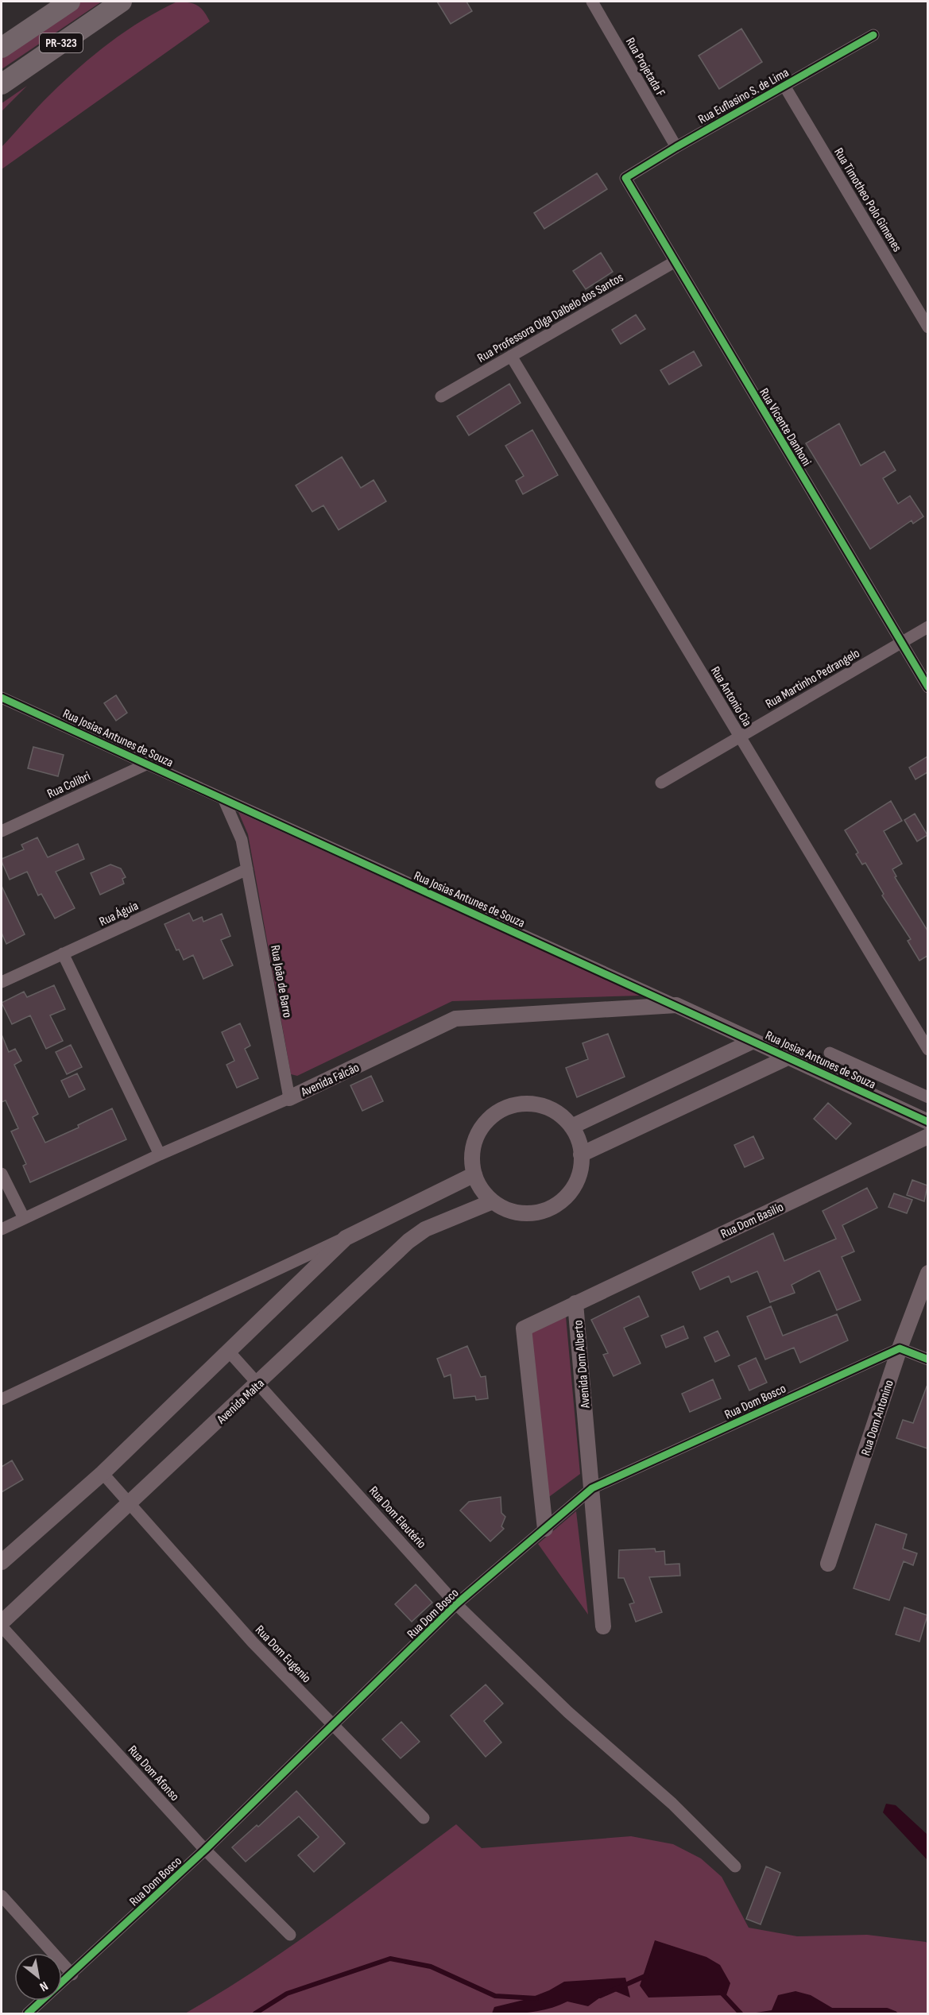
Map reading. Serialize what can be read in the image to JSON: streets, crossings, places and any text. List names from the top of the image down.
{
  "streets": {
    "highway": ["PR-323"],
    "street": [
      "Rua Projetada F",
      "Rua Euflasino S. de Lima",
      "Rua Timotheo Polo Gimenes",
      "Rua Professora Olga Dalbelo dos Santos",
      "Rua Vicente Danhoni",
      "Rua Martinho Pedrangelo",
      "Rua Antonio Cia",
      "Rua Josias Antunes de Souza",
      "Rua Colibri",
      "Rua Águia",
      "Rua João de Barro",
      "Avenida Falcão",
      "Rua Dom Basilio",
      "Avenida Dom Alberto",
      "Avenida Malta",
      "Rua Dom Bosco",
      "Rua Dom Antonino",
      "Rua Dom Eleutério",
      "Rua Dom Eugenio",
      "Rua Dom Afonso"
    ]
  },
  "crossings": [
    ["Rua Projetada F", "Rua Euflasino S. de Lima"],
    ["Rua Euflasino S. de Lima", "Rua Timotheo Polo Gimenes"],
    ["Rua Euflasino S. de Lima", "Rua Vicente Danhoni"],
    ["Rua Professora Olga Dalbelo dos Santos", "Rua Vicente Danhoni"],
    ["Rua Professora Olga Dalbelo dos Santos", "Rua Antonio Cia"],
    ["Rua Vicente Danhoni", "Rua Martinho Pedrangelo"],
    ["Rua Martinho Pedrangelo", "Rua Antonio Cia"],
    ["Rua Josias Antunes de Souza", "Rua Colibri"],
    ["Rua Josias Antunes de Souza", "Rua João de Barro"],
    ["Rua Josias Antunes de Souza", "Avenida Falcão"],
    ["Rua Águia", "Rua João de Barro"],
    ["Rua João de Barro", "Avenida Falcão"],
    ["Rua Dom Basilio", "Avenida Dom Alberto"],
    ["Avenida Dom Alberto", "Rua Dom Bosco"],
    ["Avenida Malta", "Rua Dom Eleutério"],
    ["Avenida Malta", "Rua Dom Eugenio"],
    ["Rua Dom Bosco", "Rua Dom Antonino"],
    ["Rua Dom Bosco", "Rua Dom Eleutério"],
    ["Rua Dom Bosco", "Rua Dom Eugenio"],
    ["Rua Dom Bosco", "Rua Dom Afonso"]
  ],
  "north": "bottom right"
}
